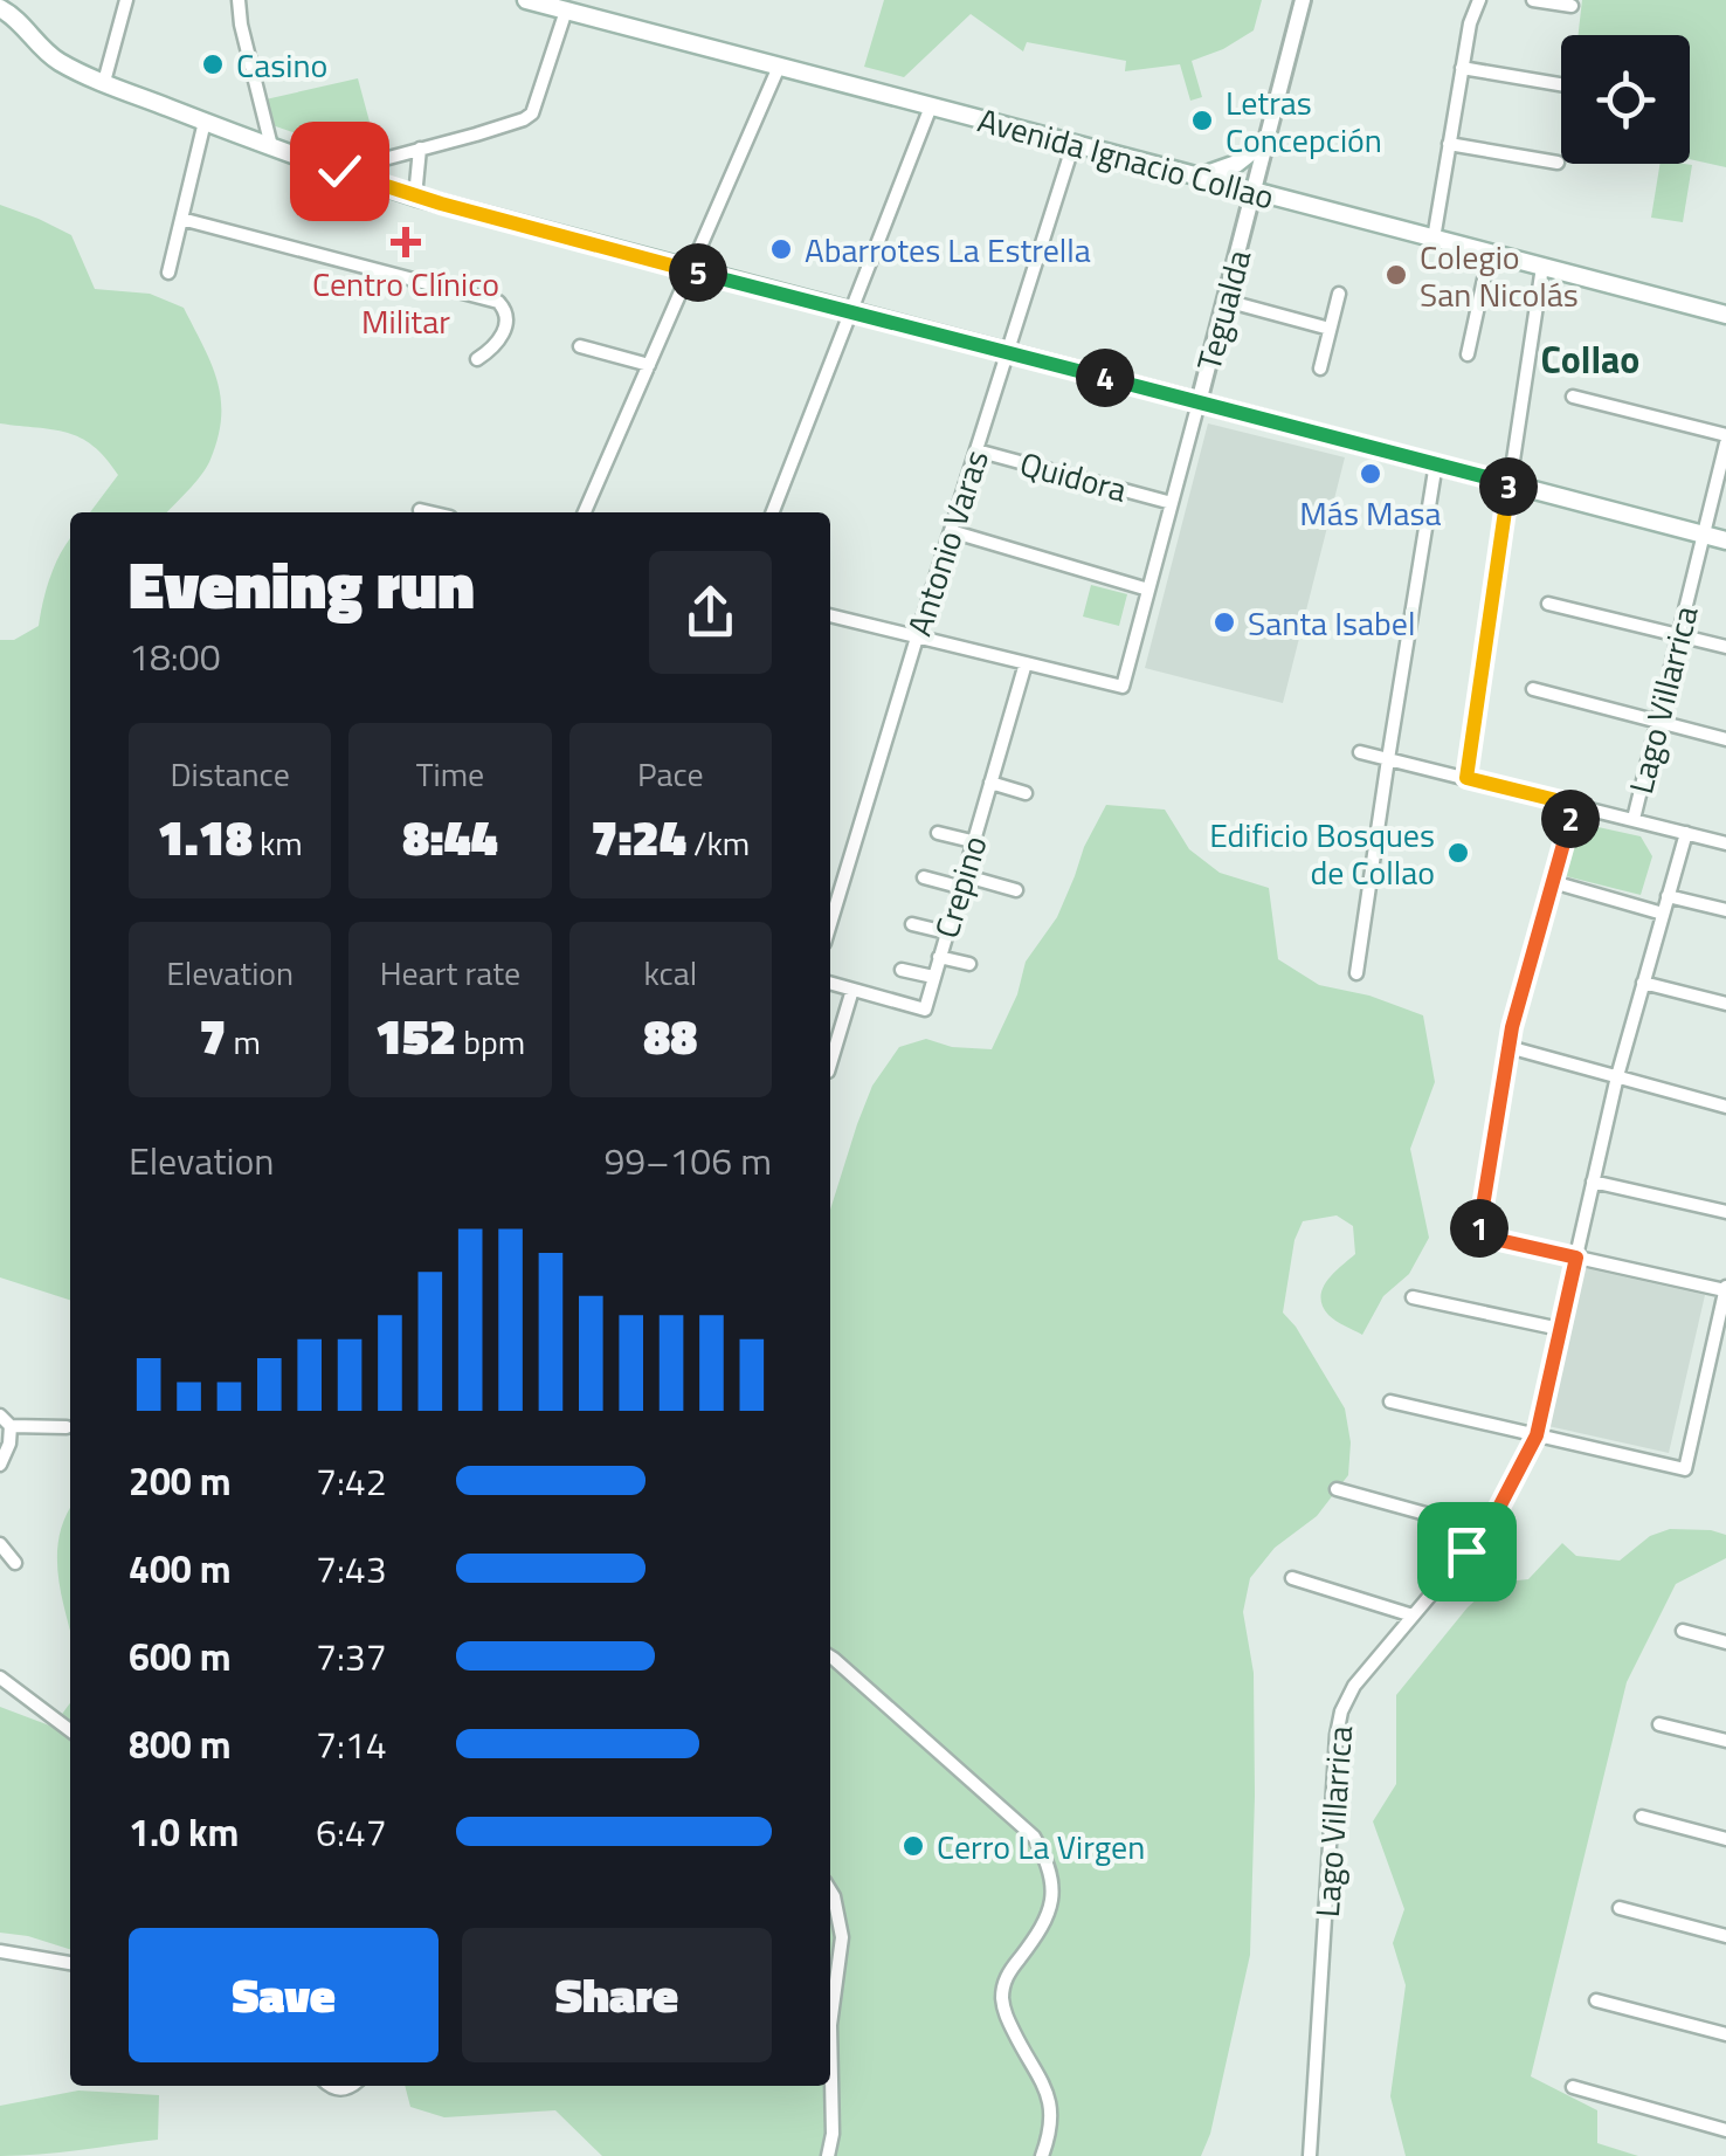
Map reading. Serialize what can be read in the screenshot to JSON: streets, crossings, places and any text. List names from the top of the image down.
{
  "streets": {
    "main road": ["Avenida Ignacio Collao"],
    "street": [
      "Tegualda",
      "Quidora",
      "Antonio Varas",
      "Lago Villarrica",
      "Crepino"
    ]
  },
  "crossings": [
    ["Avenida Ignacio Collao", "Tegualda"],
    ["Avenida Ignacio Collao", "Antonio Varas"],
    ["Tegualda", "Quidora"],
    ["Tegualda", "Crepino"],
    ["Quidora", "Antonio Varas"]
  ],
  "districts": ["Collao"],
  "places": {
    "other": [
      "Casino",
      "Letras Concepción",
      "Abarrotes La Estrella",
      "Colegio San Nicolás",
      "Más Masa",
      "Santa Isabel",
      "Edificio Bosques de Collao",
      "Cerro La Virgen"
    ],
    "health": ["Centro Clínico Militar"]
  },
  "page": {
    "pins": [
      "5",
      "4",
      "3",
      "2",
      "1"
    ],
    "heading": ["Evening run", "18:00"],
    "stats": [
      ["Distance", "1.18 km"],
      ["Time", "8:44"],
      ["Pace", "7:24 /km"],
      ["Elevation", "7 m"],
      ["Heart rate", "152 bpm"],
      ["kcal", "88"]
    ],
    "chart": ["Elevation", "99–106 m"],
    "list": [
      {
        "name": "200 m",
        "note": "7:42"
      },
      {
        "name": "400 m",
        "note": "7:43"
      },
      {
        "name": "600 m",
        "note": "7:37"
      },
      {
        "name": "800 m",
        "note": "7:14"
      },
      {
        "name": "1.0 km",
        "note": "6:47"
      }
    ],
    "buttons": ["Save", "Share"]
  }
}
